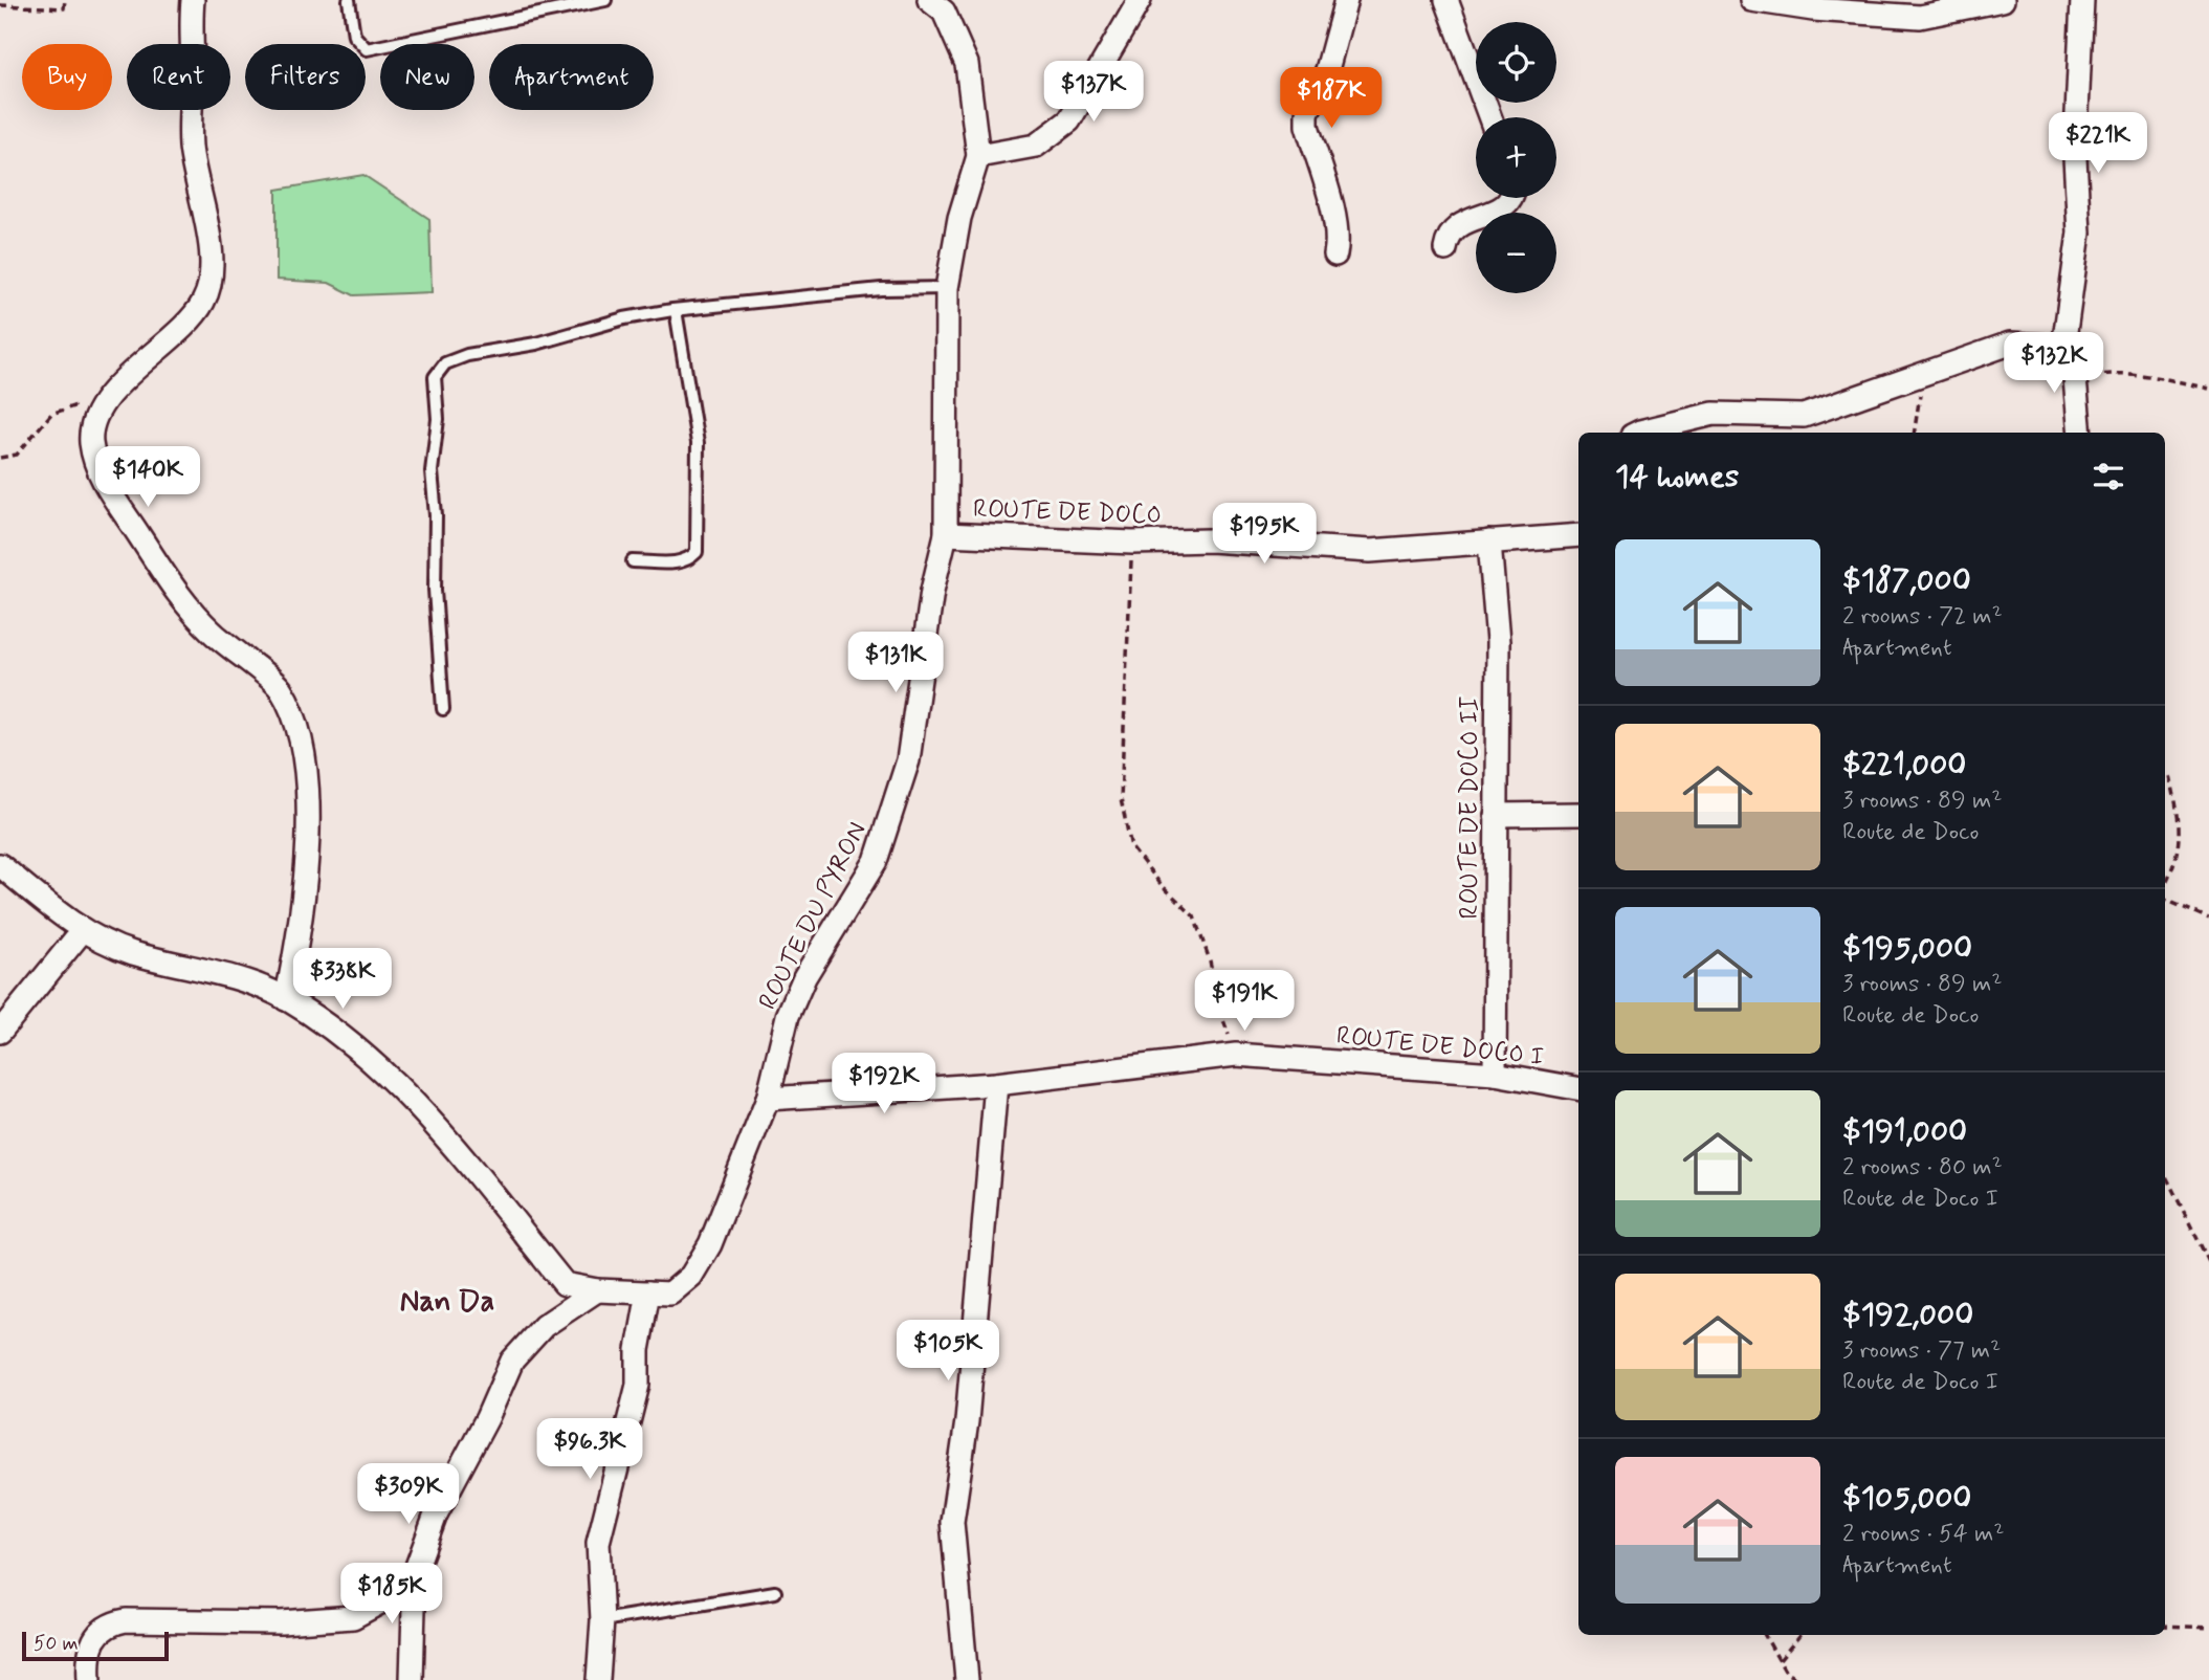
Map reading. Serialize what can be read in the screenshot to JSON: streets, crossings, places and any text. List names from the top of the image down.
{
  "streets": {
    "street": [
      "ROUTE DE DOCO",
      "ROUTE DE DOCO II",
      "ROUTE DU PYRON",
      "ROUTE DE DOCO I"
    ]
  },
  "crossings": [
    ["ROUTE DE DOCO", "ROUTE DE DOCO II"],
    ["ROUTE DE DOCO", "ROUTE DU PYRON"],
    ["ROUTE DE DOCO II", "ROUTE DE DOCO I"],
    ["ROUTE DU PYRON", "ROUTE DE DOCO I"]
  ],
  "districts": ["Nan Da"],
  "scale_bar": "50 m",
  "page": {
    "map_buttons": ["+", "−"],
    "chip": [
      "Buy",
      "Rent",
      "Filters",
      "New",
      "Apartment"
    ],
    "price": [
      "$137K",
      "$187K",
      "$221K",
      "$132K",
      "$140K",
      "$195K",
      "$131K",
      "$338K",
      "$191K",
      "$192K",
      "$105K",
      "$96.3K",
      "$309K",
      "$185K"
    ],
    "heading": "14 homes",
    "list": [
      {
        "name": "$187,000",
        "note": "2 rooms · 72 m² · Apartment"
      },
      {
        "name": "$221,000",
        "note": "3 rooms · 89 m² · Route de Doco"
      },
      {
        "name": "$195,000",
        "note": "3 rooms · 89 m² · Route de Doco"
      },
      {
        "name": "$191,000",
        "note": "2 rooms · 80 m² · Route de Doco I"
      },
      {
        "name": "$192,000",
        "note": "3 rooms · 77 m² · Route de Doco I"
      },
      {
        "name": "$105,000",
        "note": "2 rooms · 54 m² · Apartment"
      }
    ],
    "scale": "50 m"
  }
}
